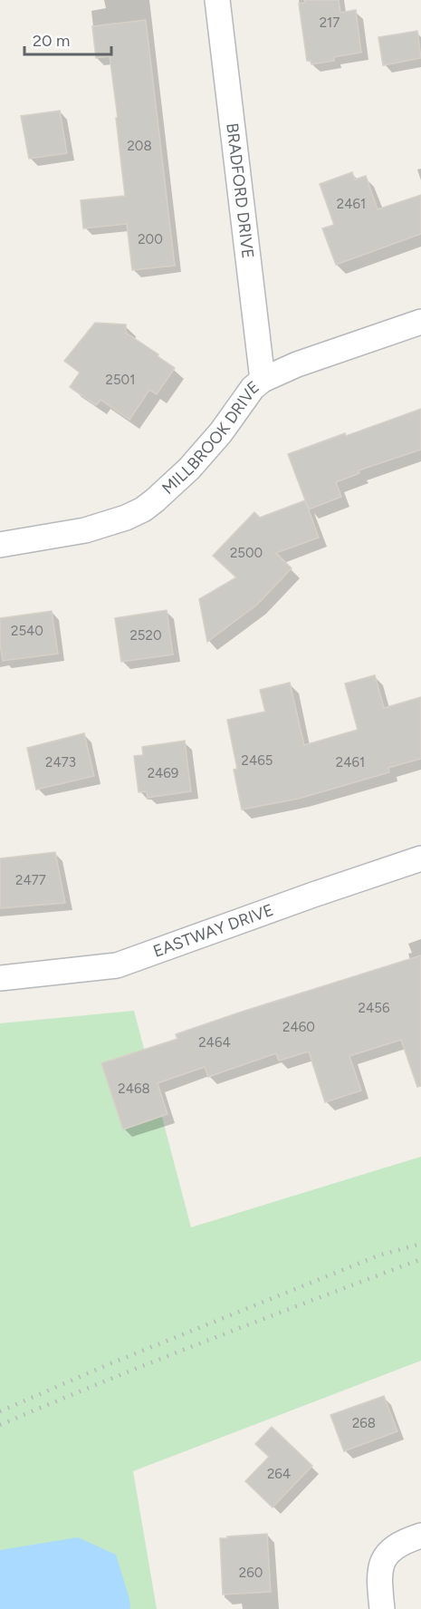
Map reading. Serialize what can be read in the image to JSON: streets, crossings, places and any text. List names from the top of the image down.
{
  "streets": {
    "street": ["BRADFORD DRIVE", "MILLBROOK DRIVE", "EASTWAY DRIVE"]
  },
  "crossings": [
    ["BRADFORD DRIVE", "MILLBROOK DRIVE"]
  ],
  "house_numbers": [
    "217",
    "208",
    "2461",
    "200",
    "2501",
    "2500",
    "2540",
    "2520",
    "2465",
    "2473",
    "2461",
    "2469",
    "2477",
    "2456",
    "2460",
    "2464",
    "2468",
    "268",
    "264",
    "260"
  ],
  "scale_bar": "20 m"
}
